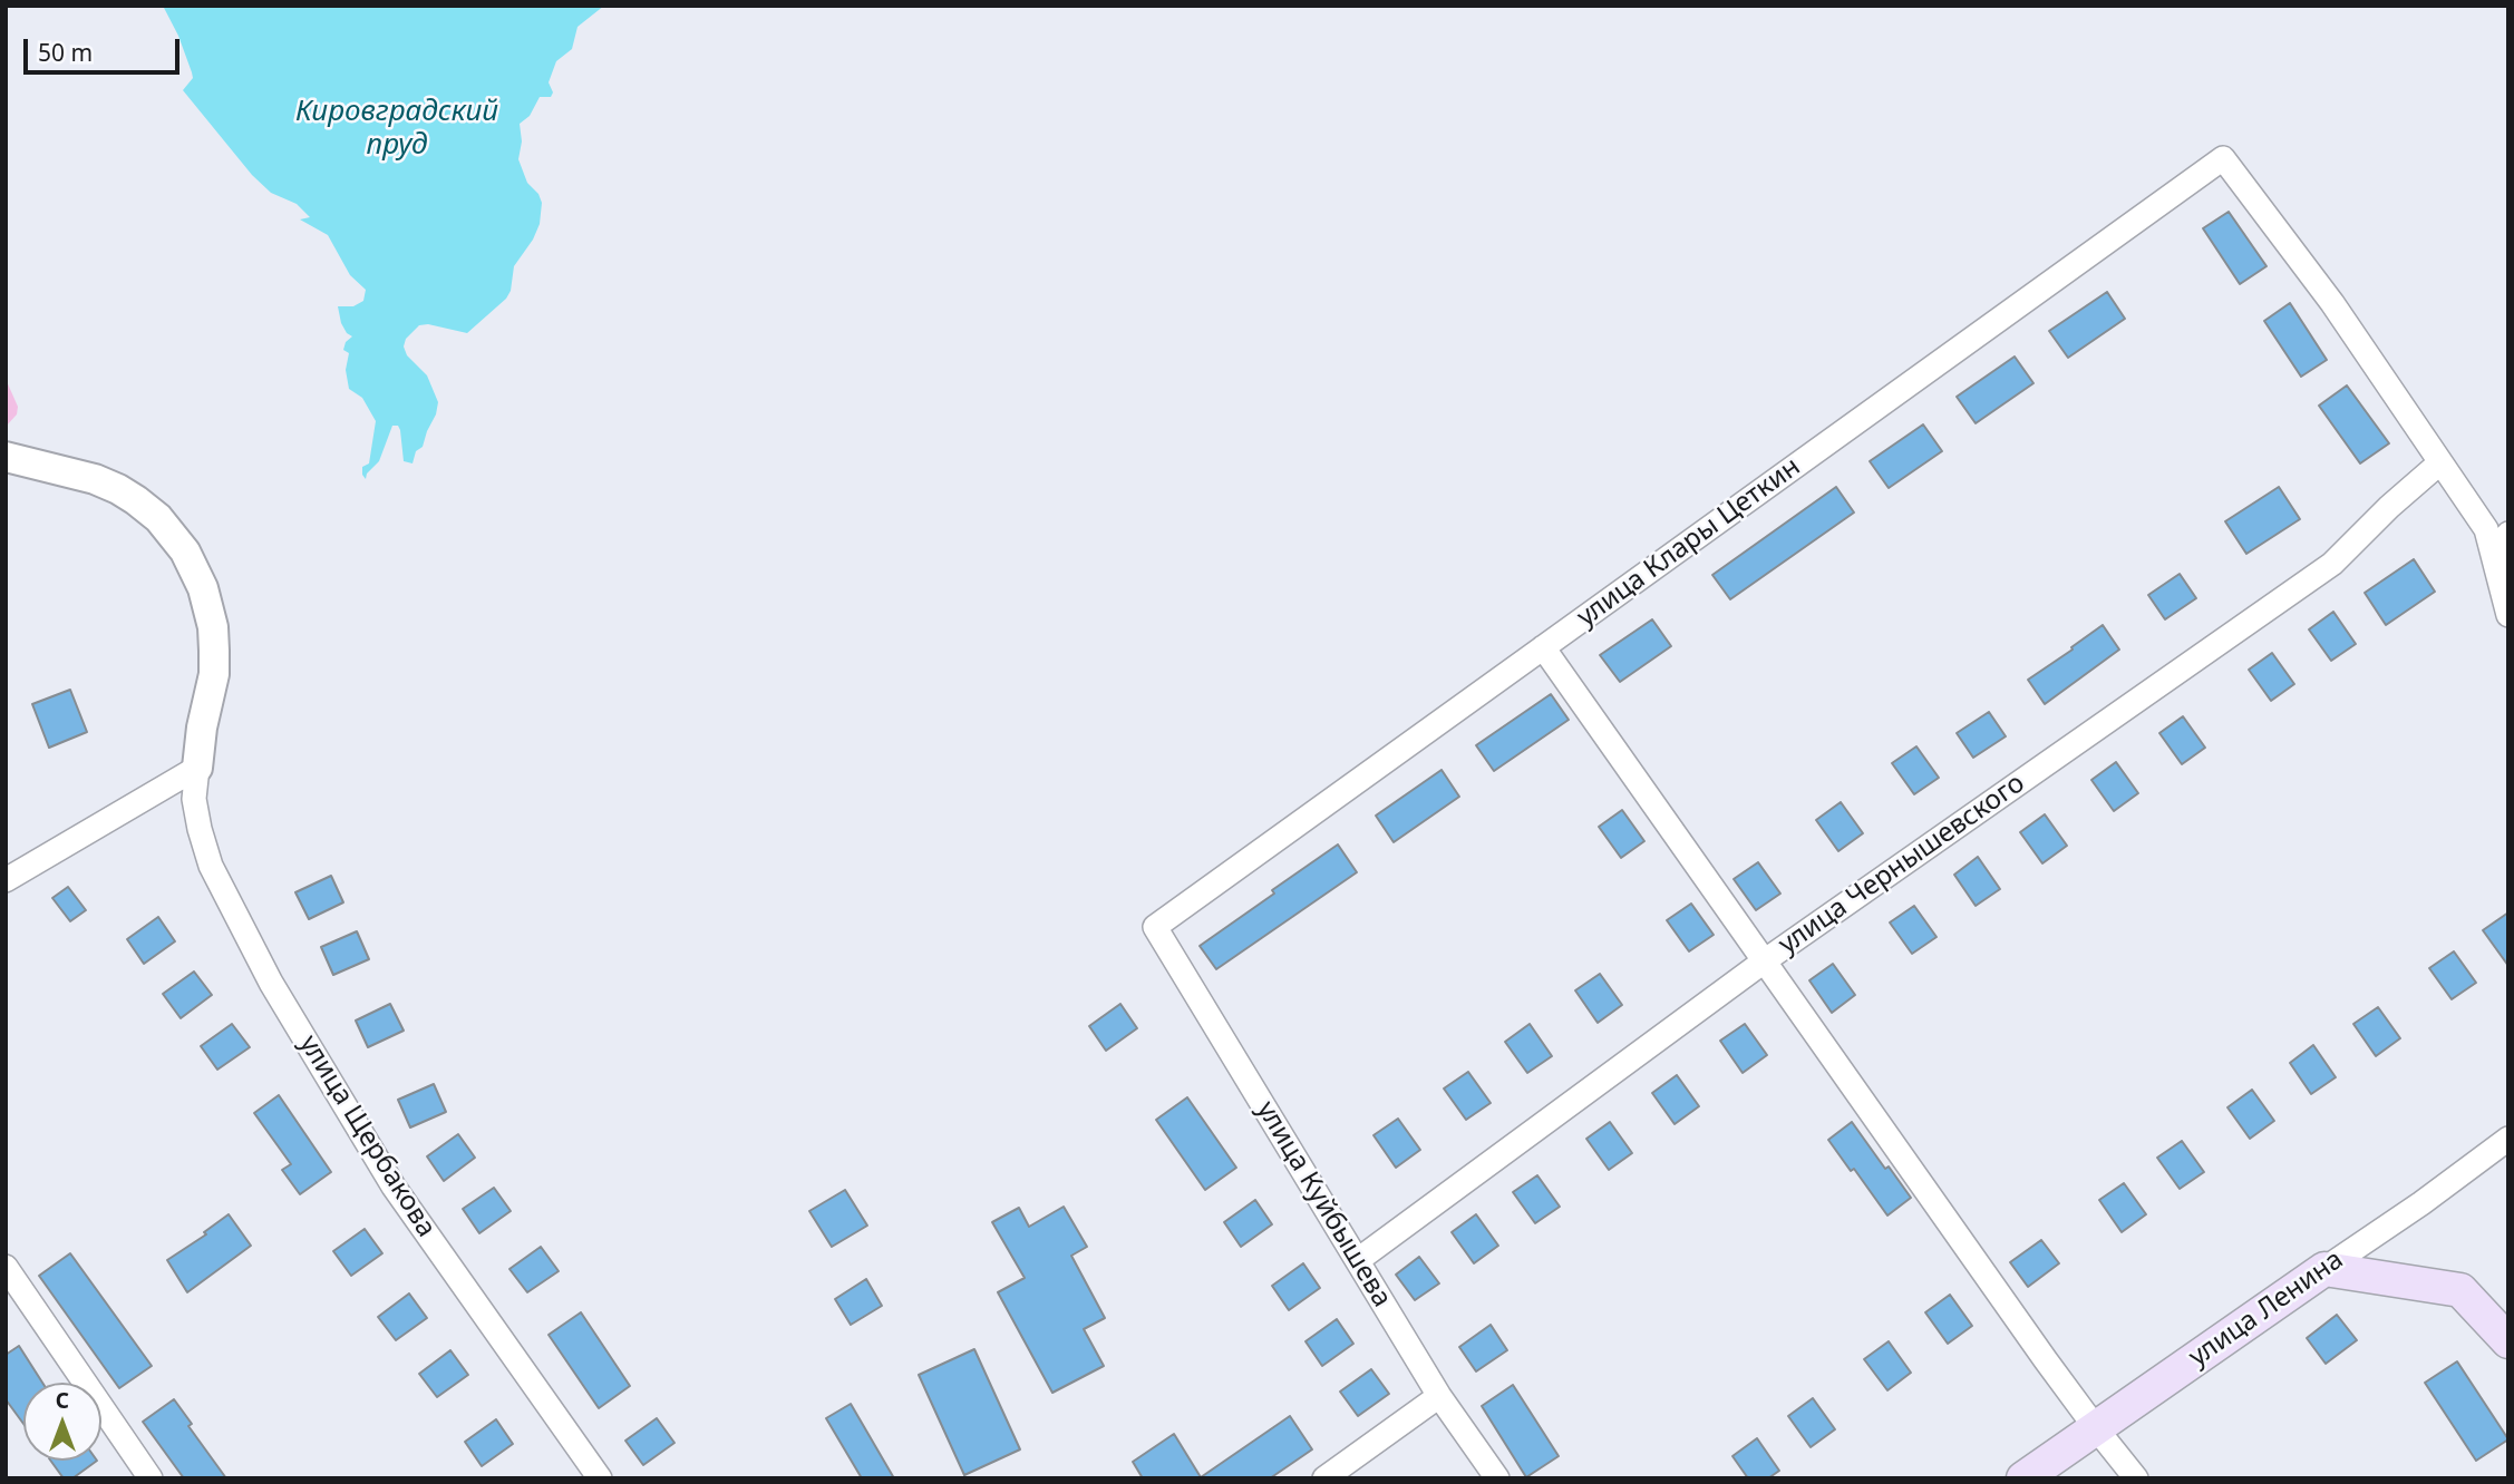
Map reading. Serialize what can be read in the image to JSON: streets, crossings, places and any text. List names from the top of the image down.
{
  "streets": {
    "main road": ["улица Ленина"],
    "street": [
      "улица Клары Цеткин",
      "улица Чернышевского",
      "улица Щербакова",
      "улица Куйбышева"
    ]
  },
  "crossings": [
    ["улица Клары Цеткин", "улица Чернышевского"],
    ["улица Клары Цеткин", "улица Куйбышева"],
    ["улица Чернышевского", "улица Куйбышева"]
  ],
  "water": ["Кировградский пруд"],
  "scale_bar": "50 m",
  "north": "top"
}
